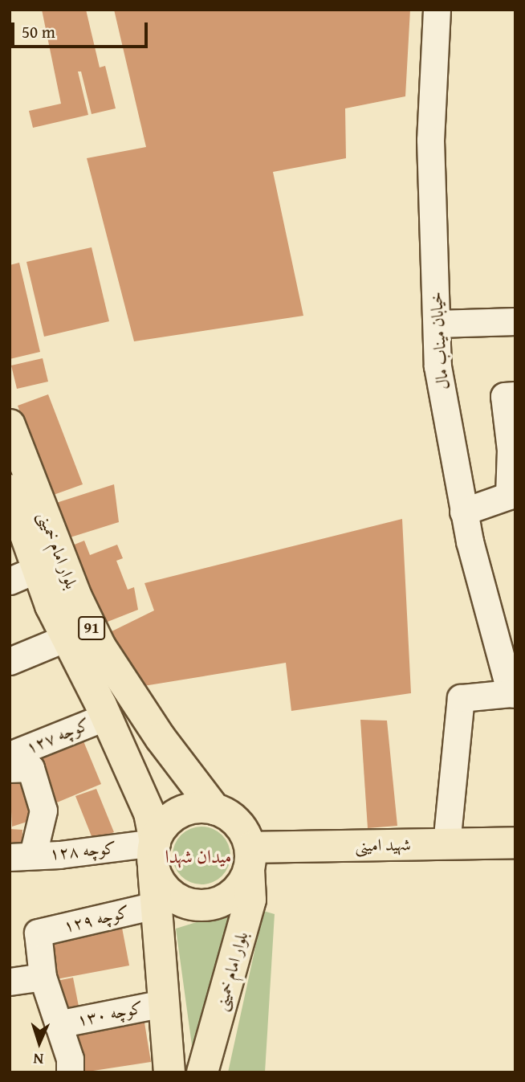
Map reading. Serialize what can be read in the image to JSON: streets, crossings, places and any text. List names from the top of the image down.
{
  "streets": {
    "main road": ["بلوار امام خمینی", "91", "شهید امینی"],
    "street": [
      "خیابان میناب مال",
      "کوچه ۱۲۷",
      "کوچه ۱۲۸",
      "کوچه ۱۲۹",
      "کوچه ۱۳۰"
    ]
  },
  "crossings": [
    ["بلوار امام خمینی", "91"],
    ["بلوار امام خمینی", "کوچه ۱۲۷"],
    ["بلوار امام خمینی", "شهید امینی"],
    ["بلوار امام خمینی", "کوچه ۱۲۸"],
    ["بلوار امام خمینی", "کوچه ۱۲۹"],
    ["بلوار امام خمینی", "کوچه ۱۳۰"],
    ["91", "شهید امینی"],
    ["91", "کوچه ۱۲۸"],
    ["شهید امینی", "کوچه ۱۲۸"]
  ],
  "districts": ["میدان شهدا"],
  "scale_bar": "50 m",
  "north": "bottom"
}
